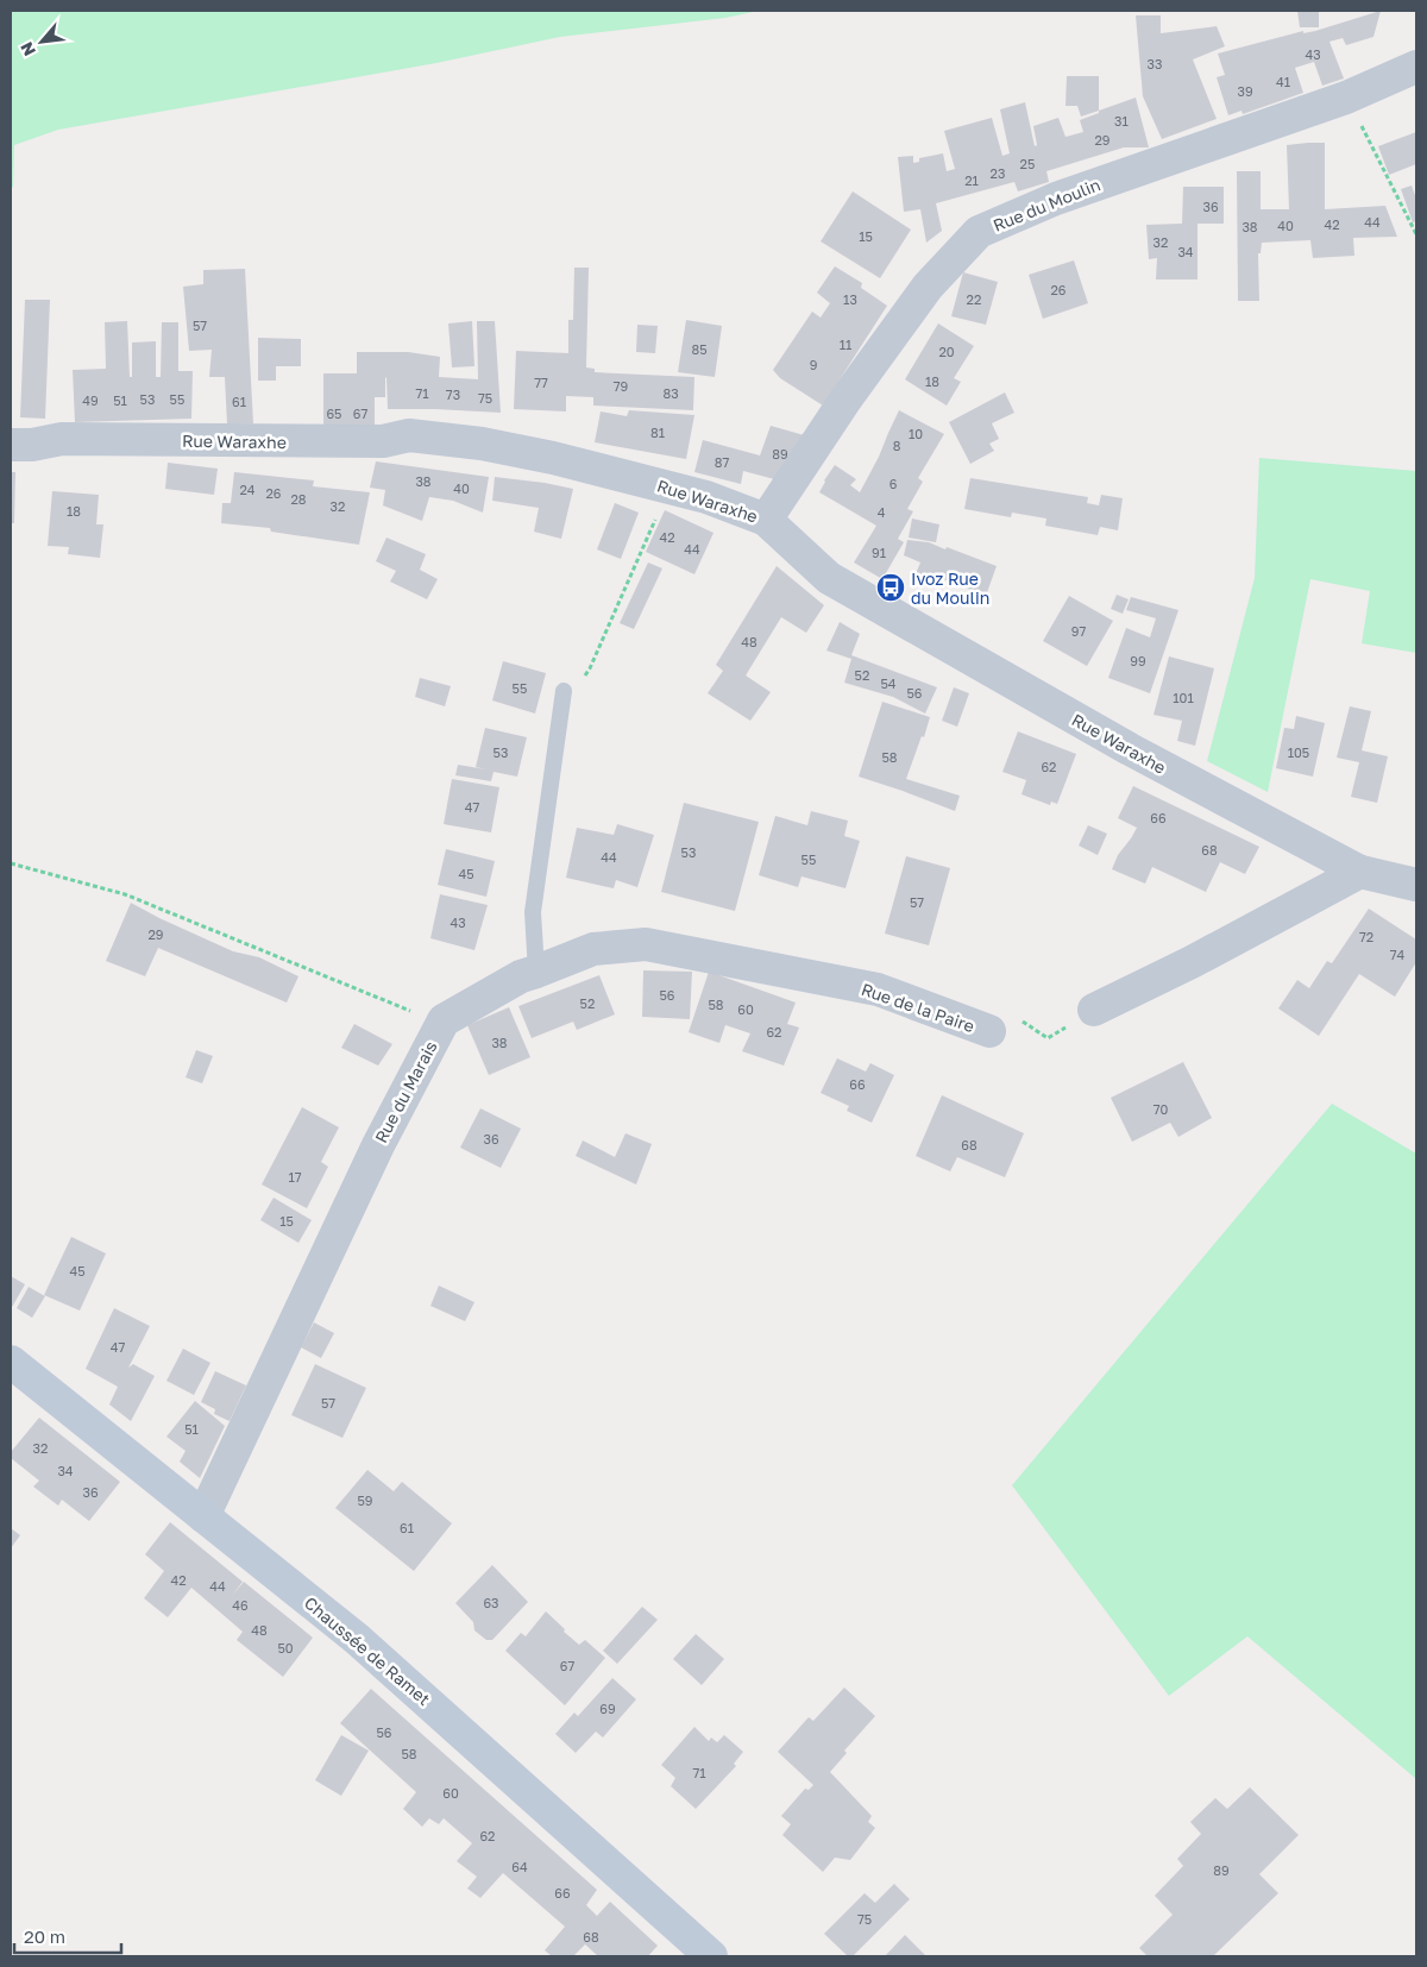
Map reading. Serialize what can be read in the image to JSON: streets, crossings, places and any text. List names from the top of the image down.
{
  "streets": {
    "main road": ["Chaussée de Ramet"],
    "street": [
      "Rue du Moulin",
      "Rue Waraxhe",
      "Rue de la Paire",
      "Rue du Marais"
    ]
  },
  "crossings": [
    ["Rue du Moulin", "Rue Waraxhe"],
    ["Rue de la Paire", "Rue du Marais"],
    ["Rue du Marais", "Chaussée de Ramet"]
  ],
  "places": {
    "bus stop": ["Ivoz Rue du Moulin"]
  },
  "house_numbers": [
    "43",
    "33",
    "41",
    "39",
    "31",
    "29",
    "25",
    "23",
    "21",
    "36",
    "44",
    "42",
    "40",
    "38",
    "15",
    "32",
    "34",
    "26",
    "13",
    "22",
    "57",
    "11",
    "85",
    "20",
    "9",
    "18",
    "77",
    "79",
    "71",
    "83",
    "73",
    "75",
    "53",
    "55",
    "49",
    "51",
    "61",
    "65",
    "67",
    "81",
    "10",
    "8",
    "89",
    "87",
    "38",
    "6",
    "40",
    "24",
    "26",
    "28",
    "32",
    "18",
    "4",
    "42",
    "44",
    "91",
    "97",
    "48",
    "99",
    "52",
    "54",
    "55",
    "56",
    "101",
    "53",
    "105",
    "58",
    "62",
    "47",
    "66",
    "68",
    "53",
    "44",
    "55",
    "45",
    "57",
    "43",
    "29",
    "72",
    "74",
    "56",
    "52",
    "58",
    "60",
    "62",
    "38",
    "66",
    "70",
    "36",
    "68",
    "17",
    "15",
    "45",
    "47",
    "57",
    "51",
    "32",
    "34",
    "36",
    "59",
    "61",
    "42",
    "44",
    "63",
    "46",
    "48",
    "50",
    "67",
    "69",
    "56",
    "58",
    "71",
    "60",
    "62",
    "64",
    "89",
    "66",
    "75",
    "68"
  ],
  "scale_bar": "20 m",
  "north": "bottom left"
}
